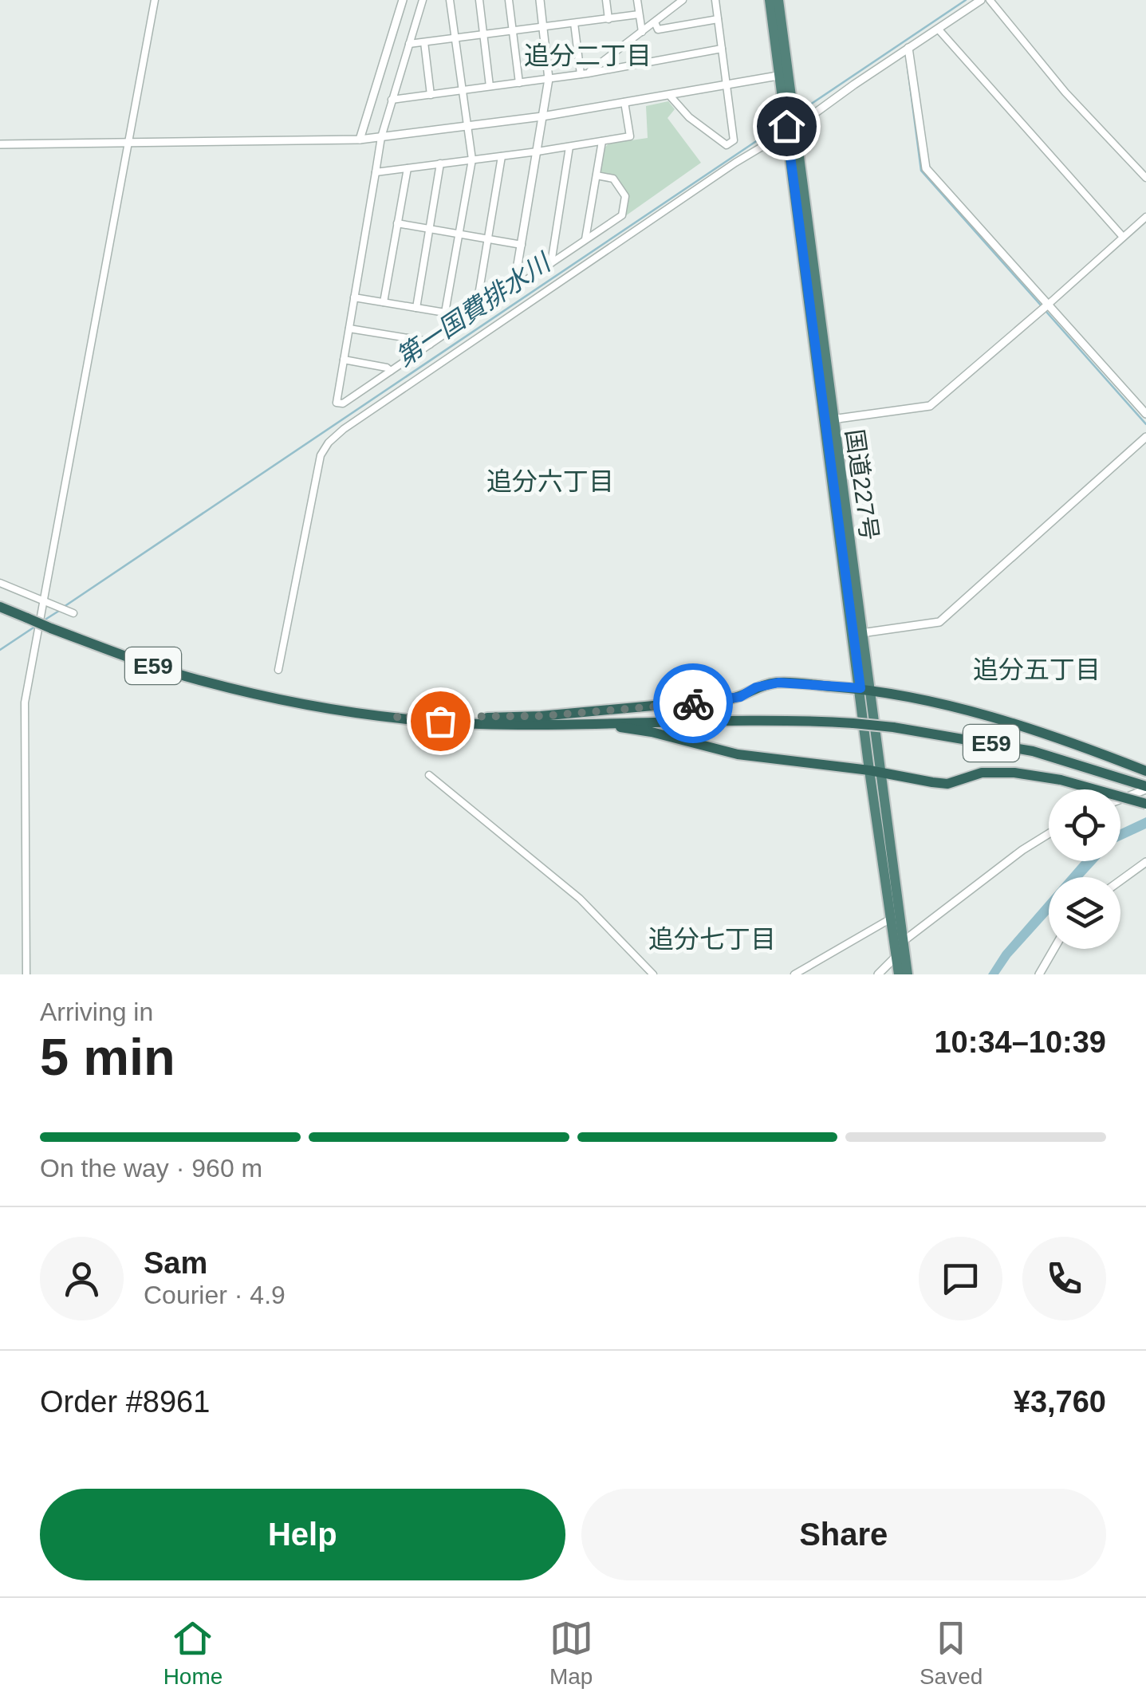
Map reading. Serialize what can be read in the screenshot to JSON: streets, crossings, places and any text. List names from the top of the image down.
{
  "streets": {
    "highway": ["国道227号", "E59"]
  },
  "districts": [
    "追分二丁目",
    "追分六丁目",
    "追分五丁目",
    "追分七丁目"
  ],
  "water": ["第一国費排水川"],
  "page": {
    "heading": ["5 min", "Arriving in", "10:34–10:39"],
    "panel": [
      "Sam",
      "Courier · 4.9",
      "Order #8961",
      "¥3,760"
    ],
    "bar": "On the way · 960 m",
    "buttons": ["Help", "Share"],
    "tabs": ["Home", "Map", "Saved"]
  }
}
